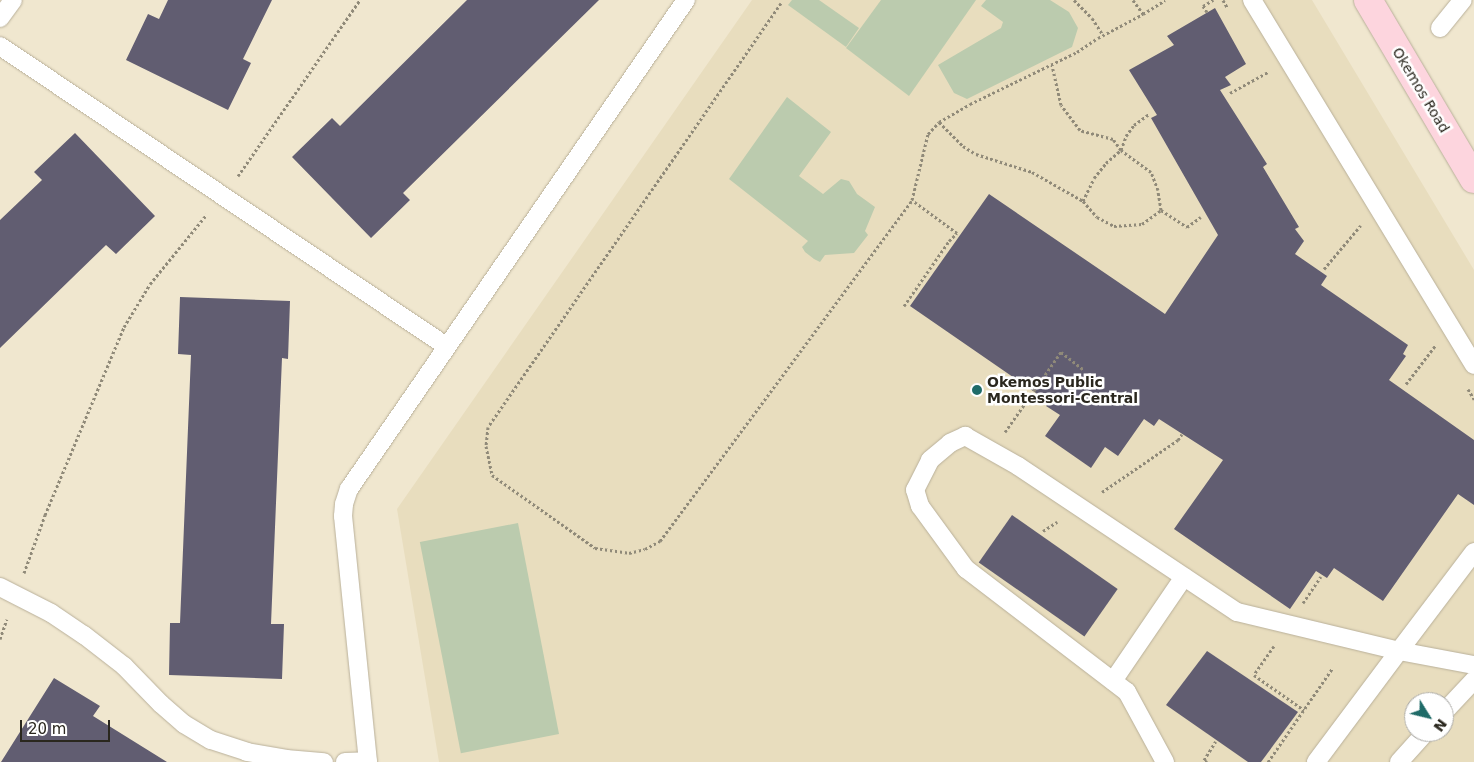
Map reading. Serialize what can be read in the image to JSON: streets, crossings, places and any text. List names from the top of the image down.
{
  "streets": {
    "main road": ["Okemos Road"]
  },
  "places": ["Okemos Public Montessori-Central"],
  "scale_bar": "20 m",
  "north": "bottom right"
}
